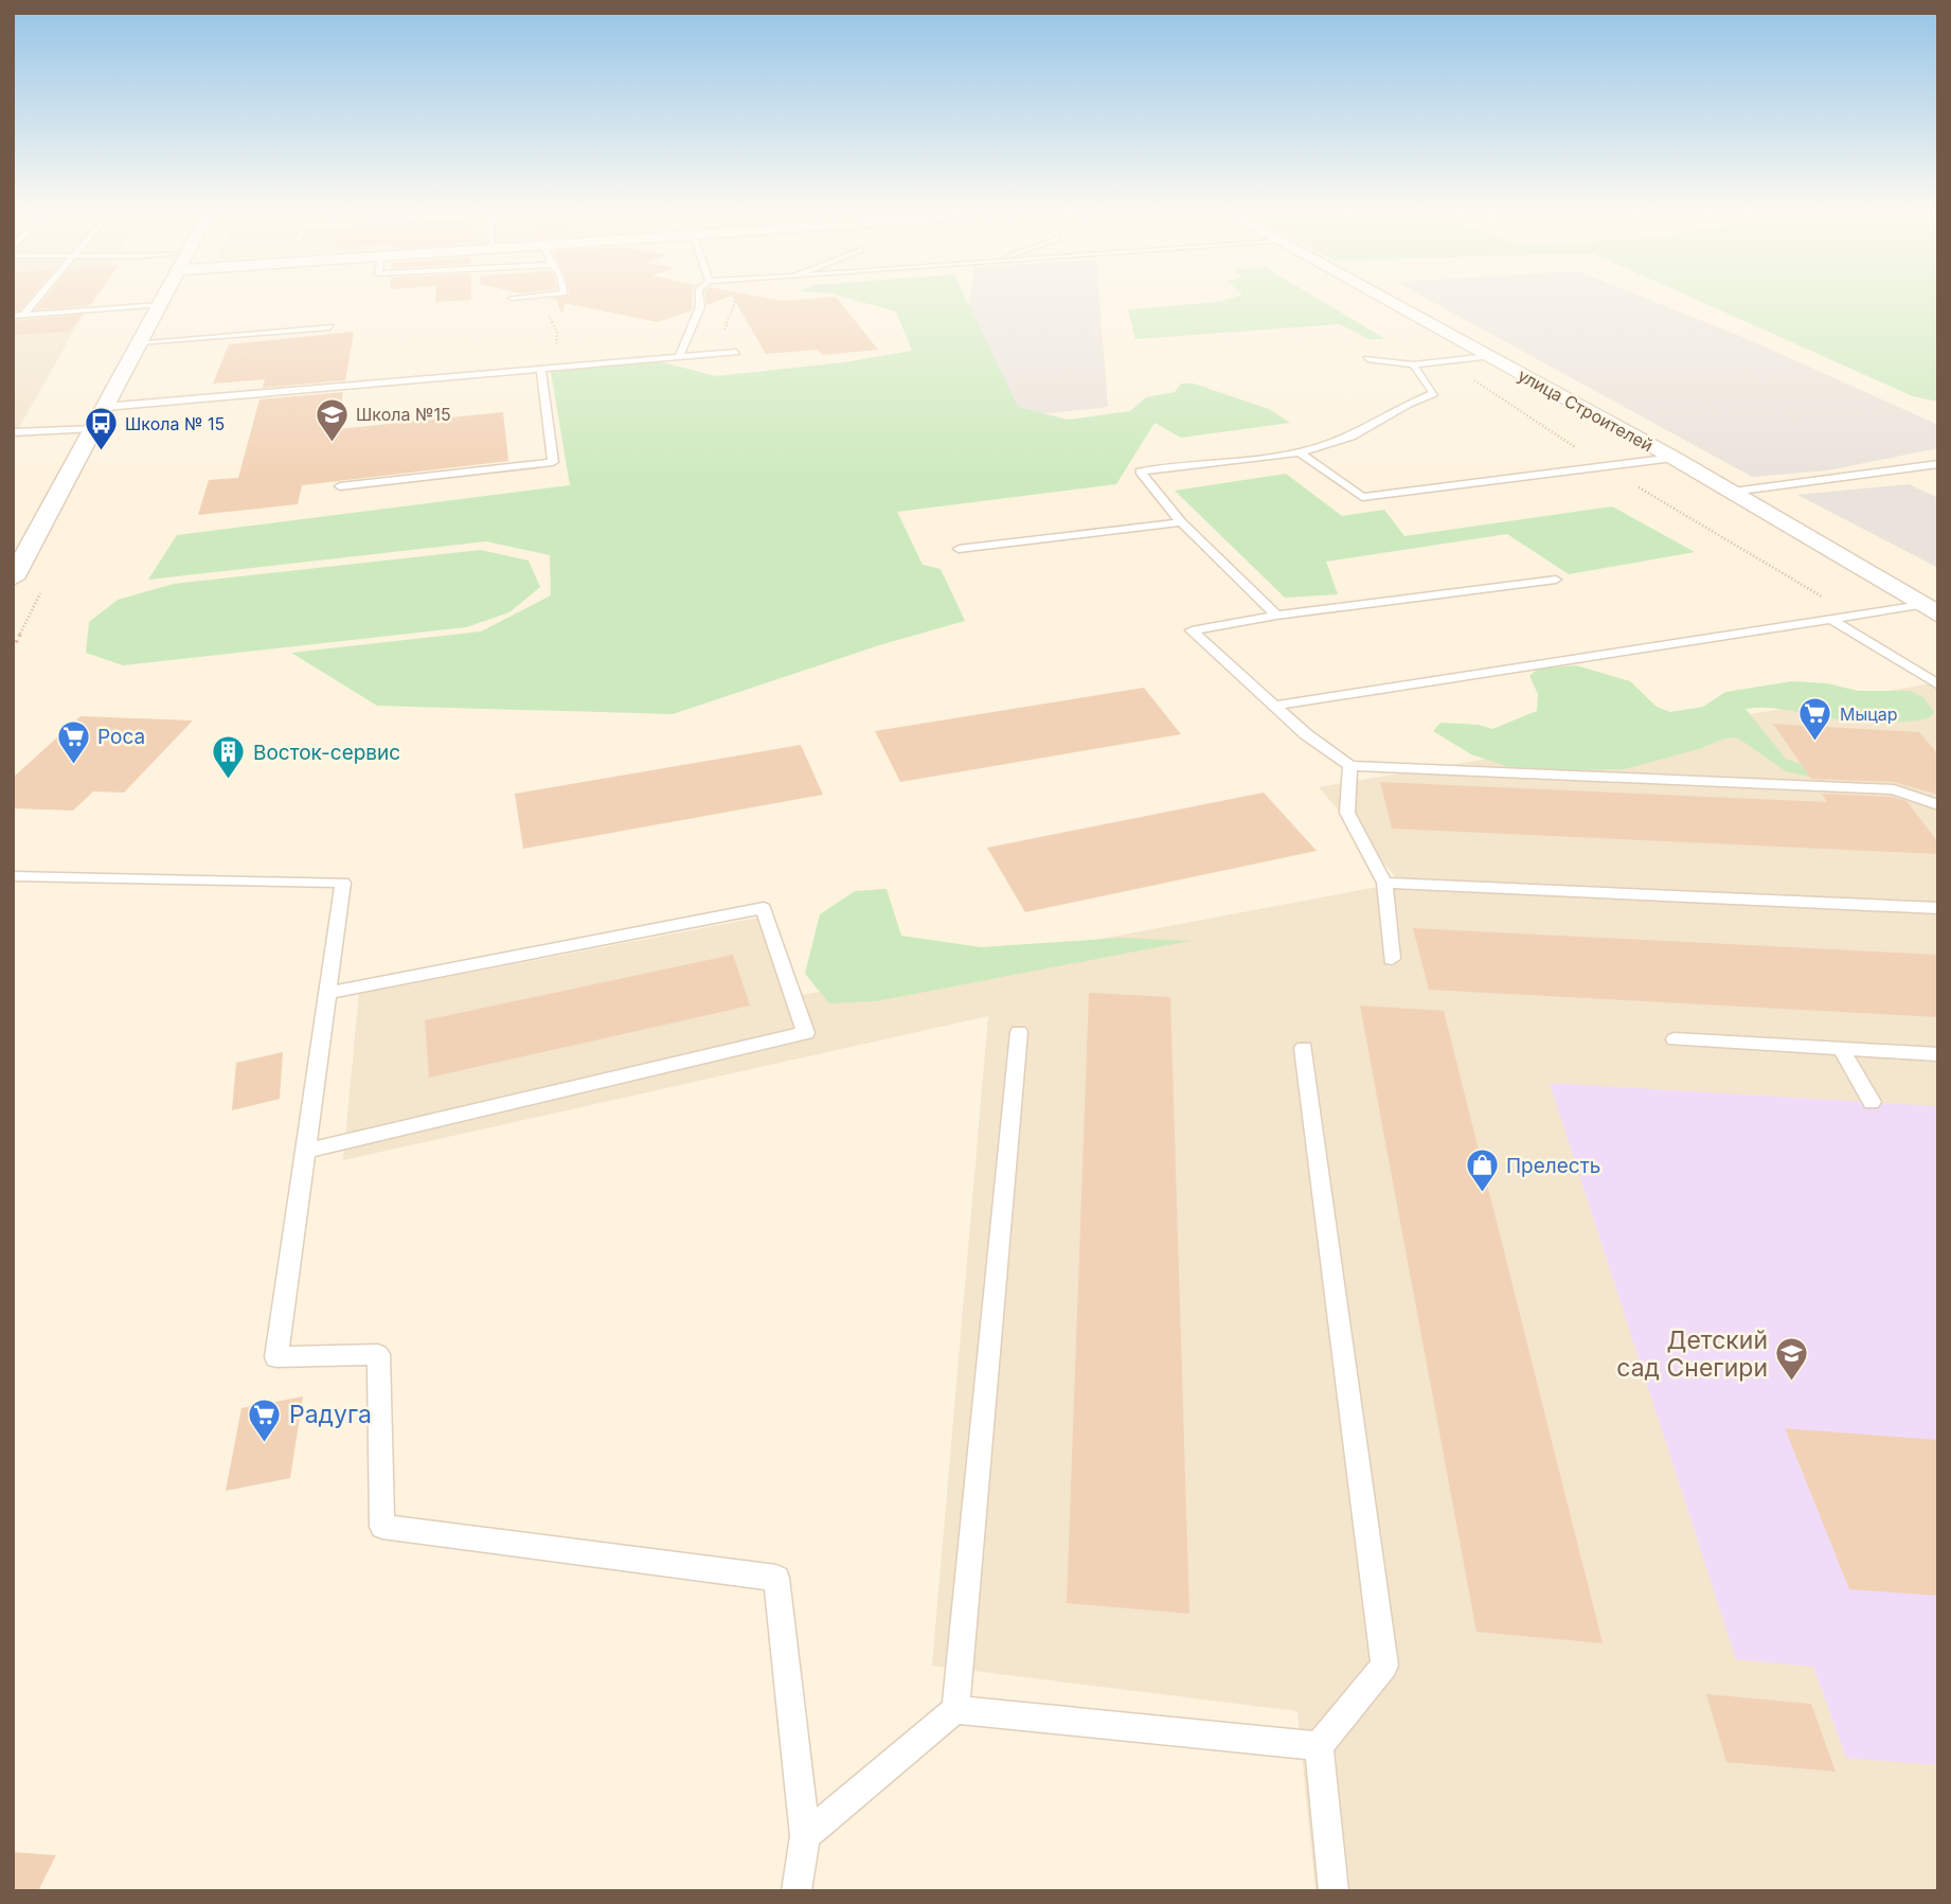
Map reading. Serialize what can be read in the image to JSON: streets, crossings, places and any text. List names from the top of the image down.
{
  "streets": {
    "street": ["улица Строителей"]
  },
  "places": {
    "school or university": ["Школа №15", "Детский сад Снегири"],
    "bus stop": ["Школа № 15"],
    "supermarket": ["Мыцар", "Роса", "Радуга"],
    "building": ["Восток-сервис"],
    "shop": ["Прелесть"]
  }
}
